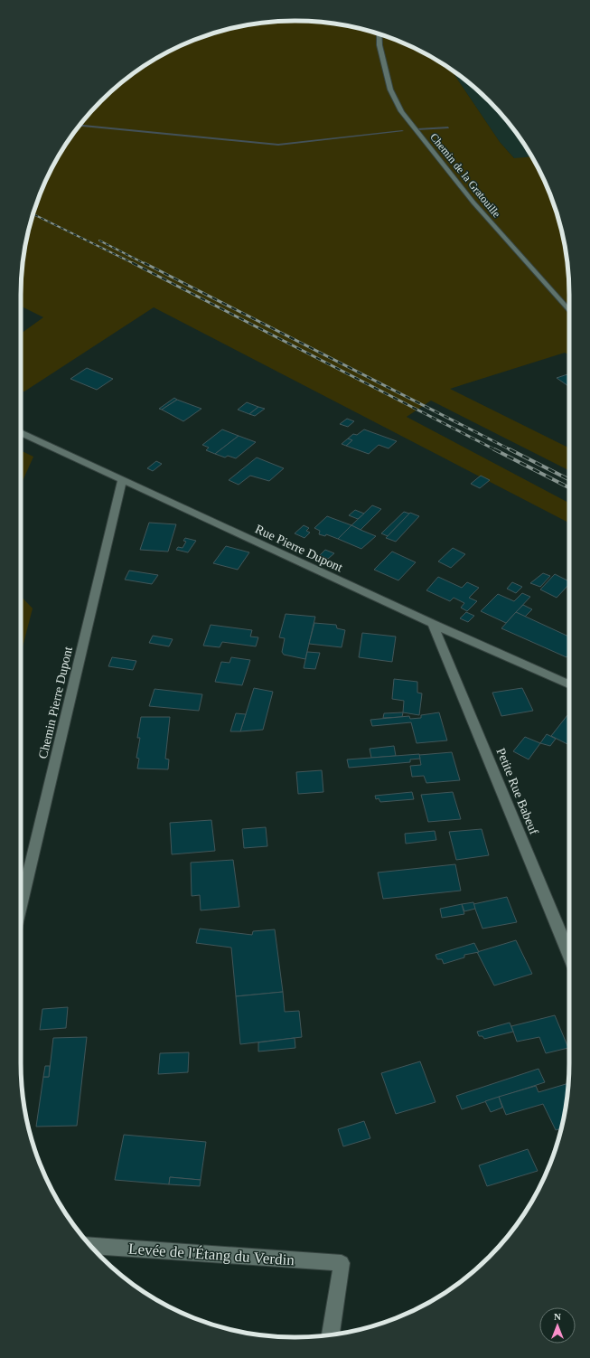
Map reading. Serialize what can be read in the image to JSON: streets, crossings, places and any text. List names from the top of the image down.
{
  "streets": {
    "street": [
      "Chemin de la Gratouille",
      "Rue Pierre Dupont",
      "Chemin Pierre Dupont",
      "Petite Rue Babeuf",
      "Levée de l'Étang du Verdin"
    ]
  },
  "crossings": [
    ["Rue Pierre Dupont", "Chemin Pierre Dupont"],
    ["Rue Pierre Dupont", "Petite Rue Babeuf"]
  ],
  "north": "top"
}
